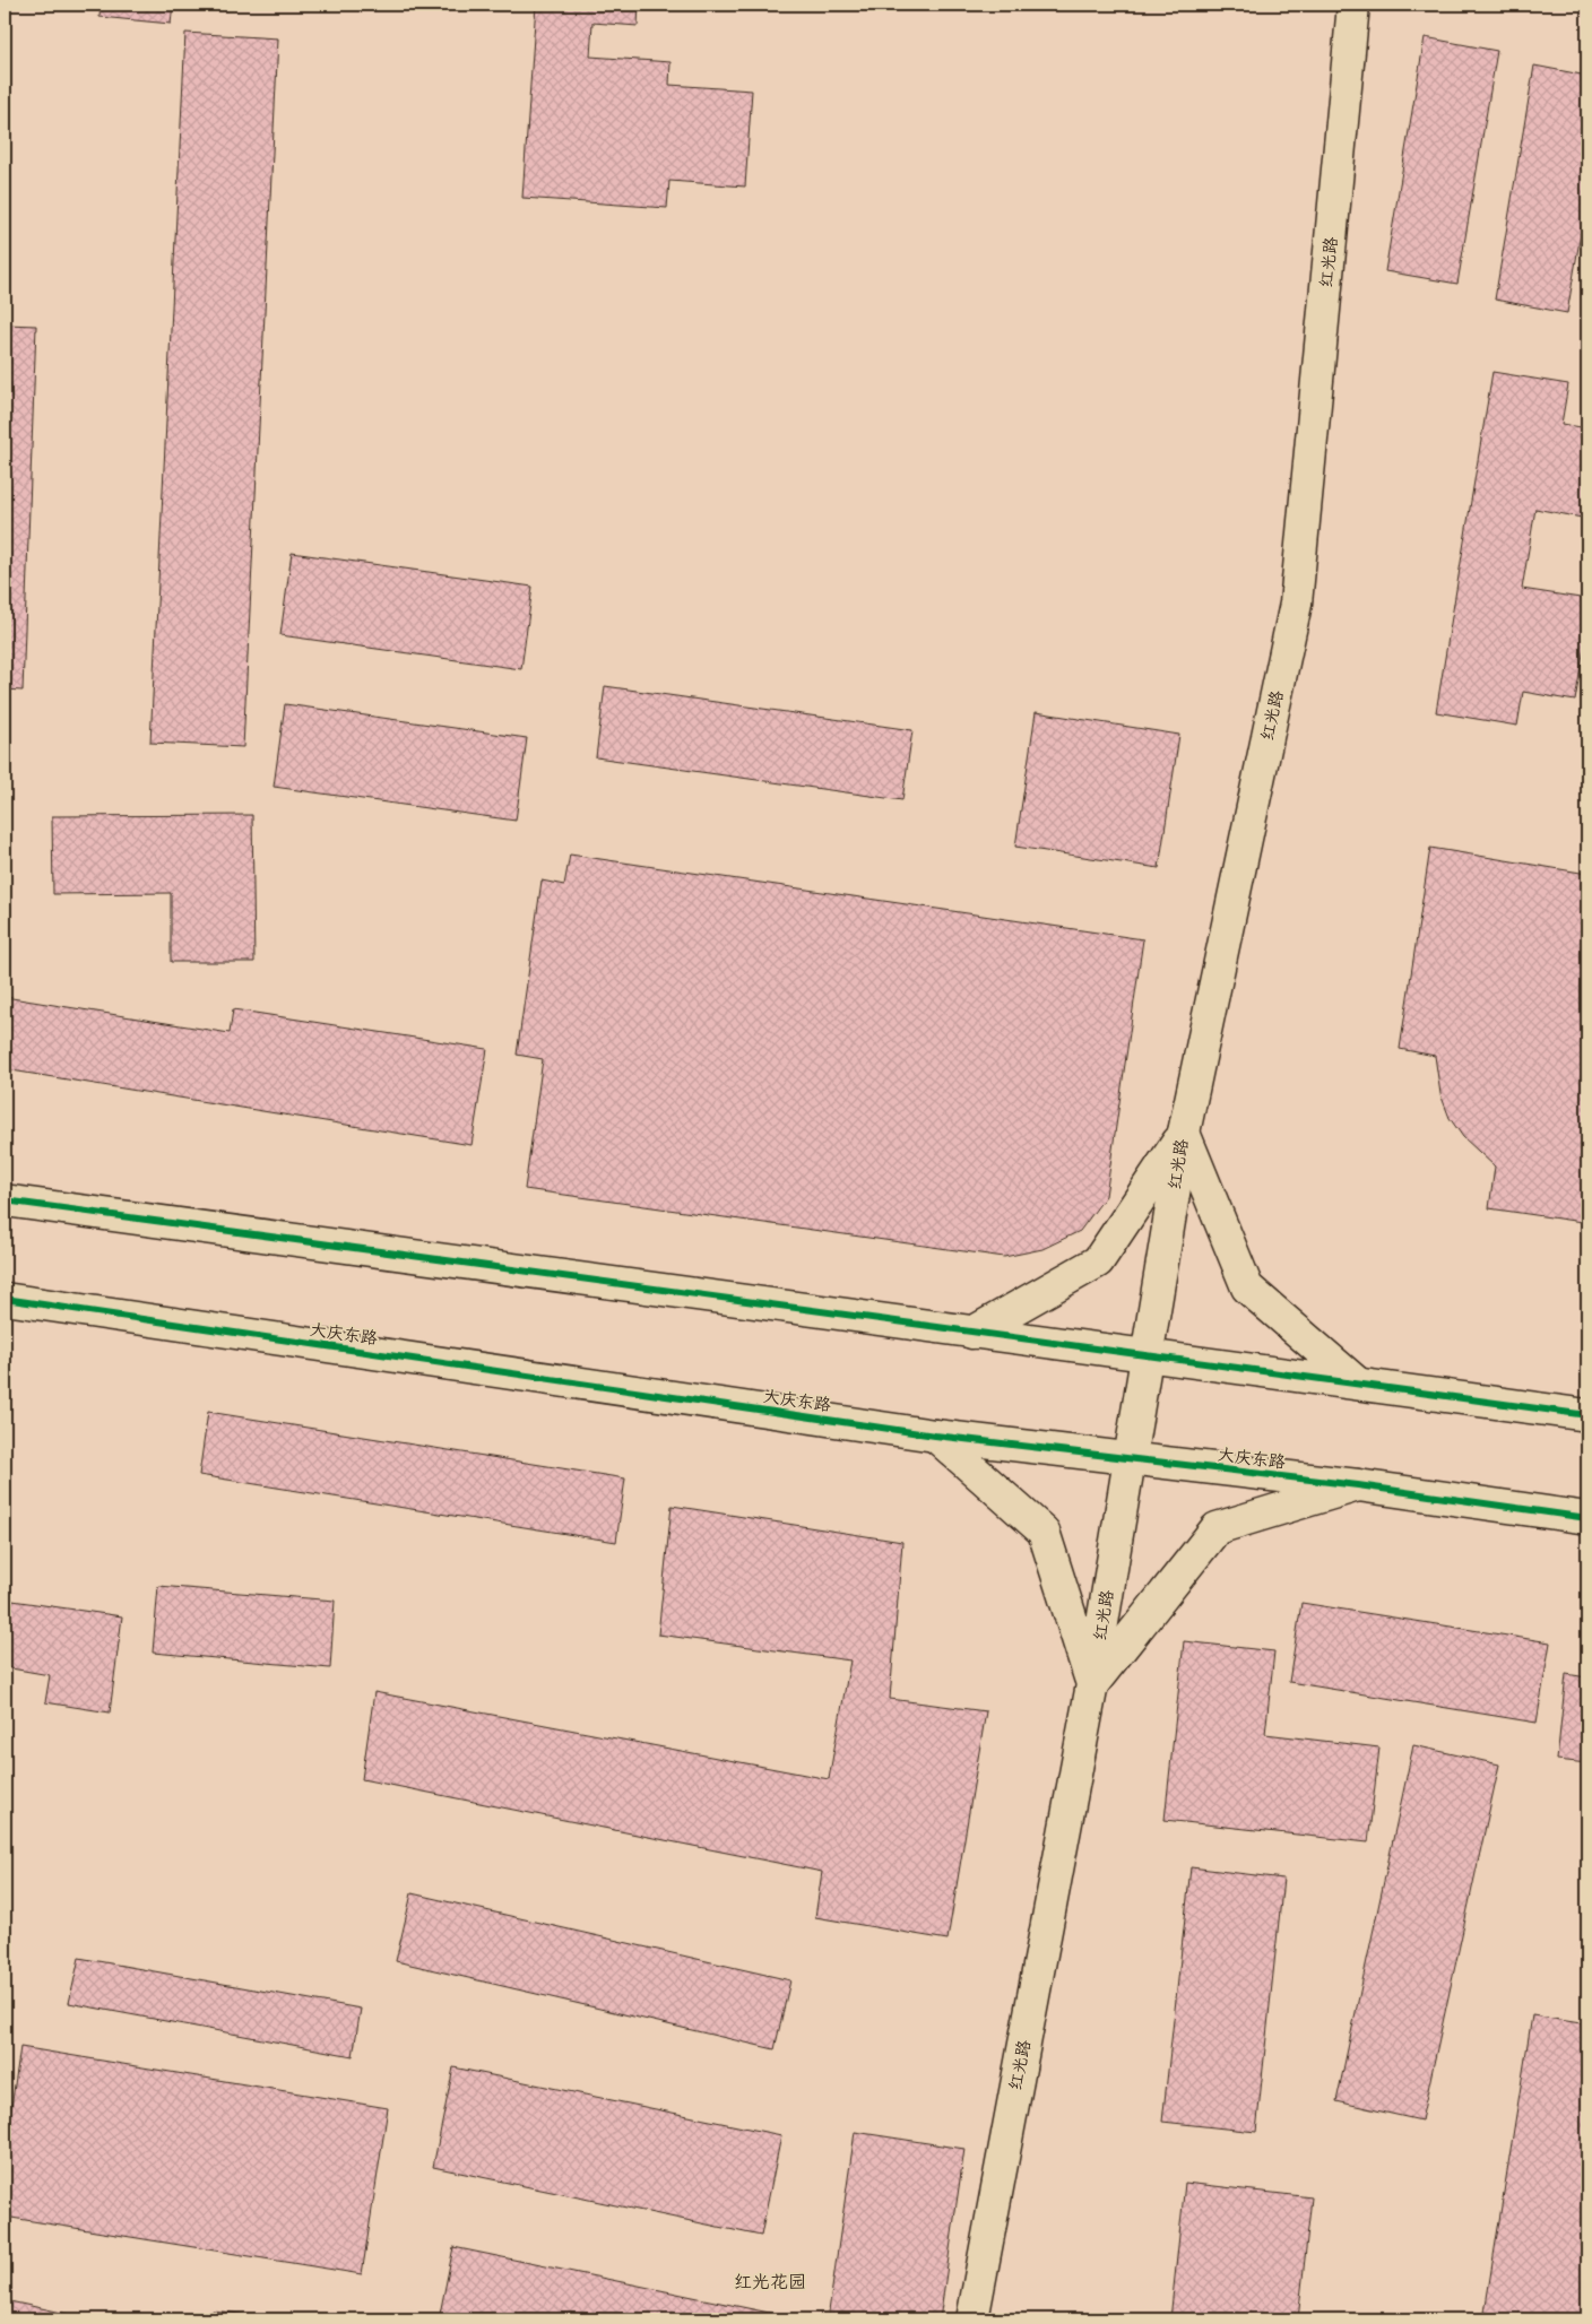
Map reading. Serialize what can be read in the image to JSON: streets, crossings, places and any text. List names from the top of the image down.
{
  "streets": {
    "street": ["红光路", "大庆东路"]
  },
  "crossings": [
    ["红光路", "大庆东路"]
  ],
  "districts": ["红光花园"]
}
